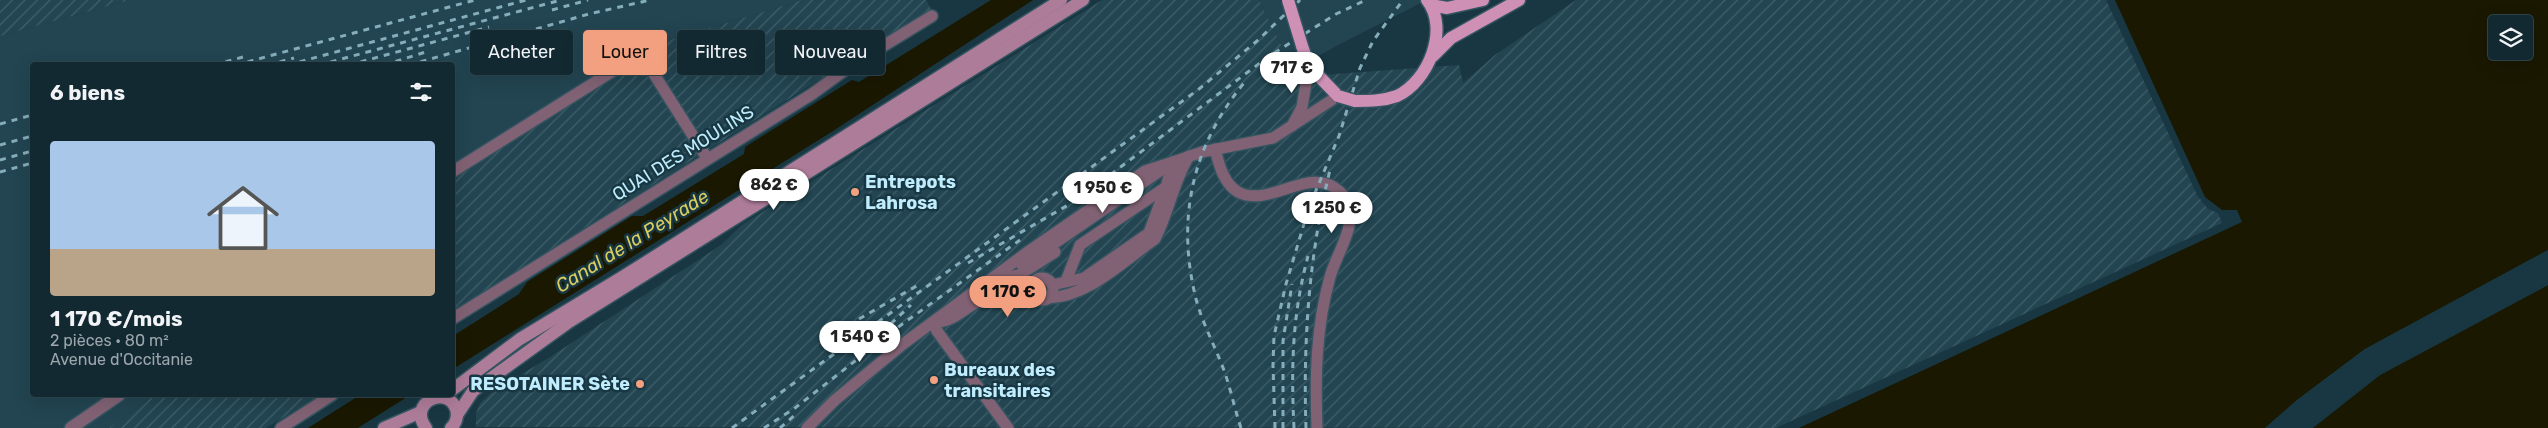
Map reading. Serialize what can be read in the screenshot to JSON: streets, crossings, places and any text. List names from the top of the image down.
{
  "streets": {
    "street": ["QUAI DES MOULINS"]
  },
  "water": ["Canal de la Peyrade"],
  "places": ["Entrepots Lahrosa", "Bureaux des transitaires", "RESOTAINER Sète"],
  "page": {
    "chip": [
      "Acheter",
      "Louer",
      "Filtres",
      "Nouveau"
    ],
    "price": [
      "717 €",
      "862 €",
      "1 950 €",
      "1 250 €",
      "1 170 €",
      "1 540 €"
    ],
    "heading": "6 biens",
    "list": [
      {
        "name": "1 170 €/mois",
        "note": "2 pièces · 80 m² · Avenue d'Occitanie"
      }
    ]
  }
}
